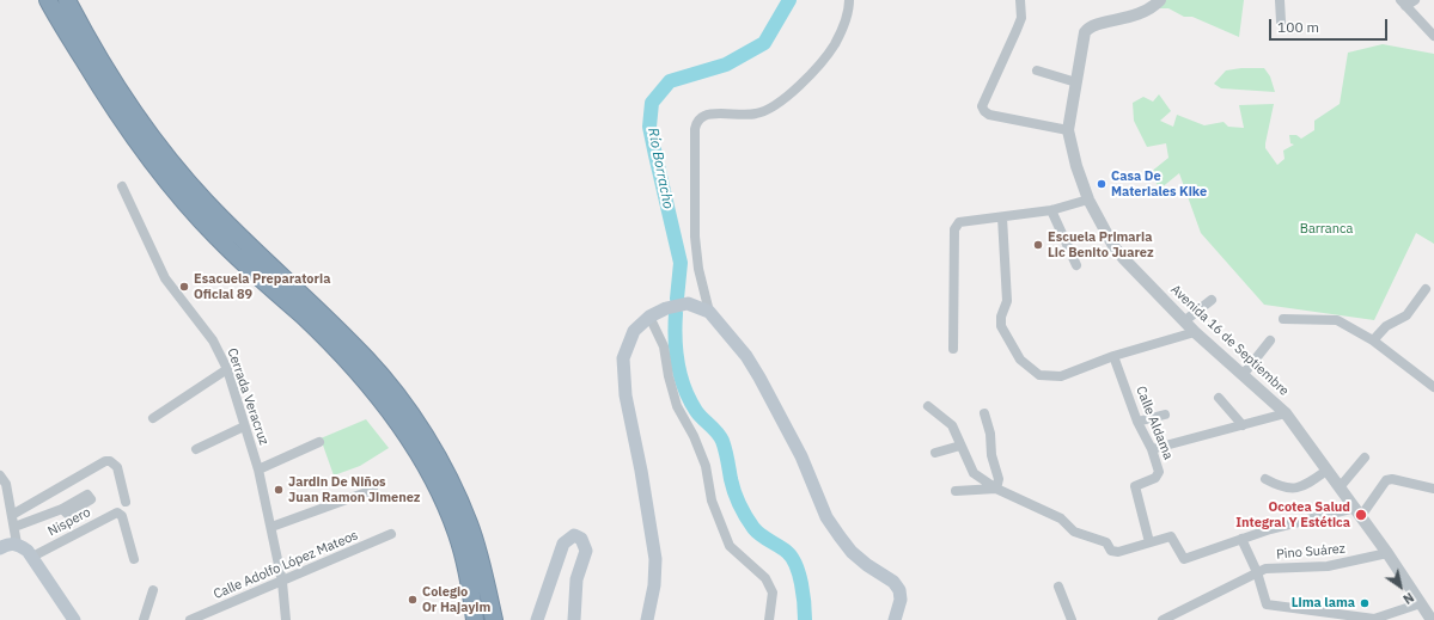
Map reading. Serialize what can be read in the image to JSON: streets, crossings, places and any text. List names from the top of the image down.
{
  "streets": {
    "street": [
      "Avenida 16 de Septiembre",
      "Cerrada Veracruz",
      "Calle Aldama",
      "Nispero",
      "Pino Suárez",
      "Calle Adolfo López Mateos"
    ]
  },
  "crossings": [
    ["Avenida 16 de Septiembre", "Pino Suárez"],
    ["Cerrada Veracruz", "Calle Adolfo López Mateos"]
  ],
  "water": ["Río Borracho"],
  "parks": ["Barranca"],
  "places": [
    "Casa De Materiales Kike",
    "Escuela Primaria Lic Benito Juarez",
    "Esacuela Preparatoria Oficial 89",
    "Jardin De Niños Juan Ramon Jimenez",
    "Ocotea Salud Integral Y Estética",
    "Colegio Or Hajayim",
    "Lima lama"
  ],
  "scale_bar": "100 m",
  "north": "bottom right"
}
